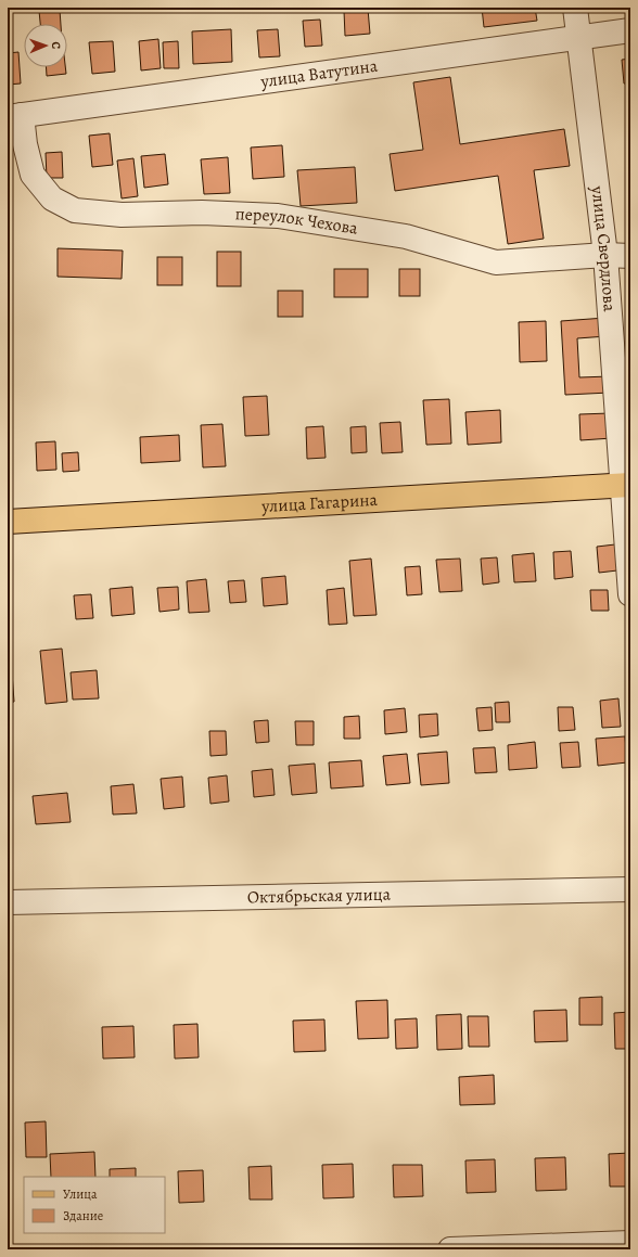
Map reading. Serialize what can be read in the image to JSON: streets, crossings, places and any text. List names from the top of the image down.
{
  "streets": {
    "main road": ["улица Гагарина"],
    "street": [
      "улица Ватутина",
      "переулок Чехова",
      "улица Свердлова",
      "Октябрьская улица"
    ]
  },
  "crossings": [
    ["улица Ватутина", "переулок Чехова"],
    ["улица Ватутина", "улица Свердлова"],
    ["переулок Чехова", "улица Свердлова"],
    ["улица Свердлова", "улица Гагарина"]
  ],
  "legend": ["Улица", "Здание"],
  "north": "right"
}
